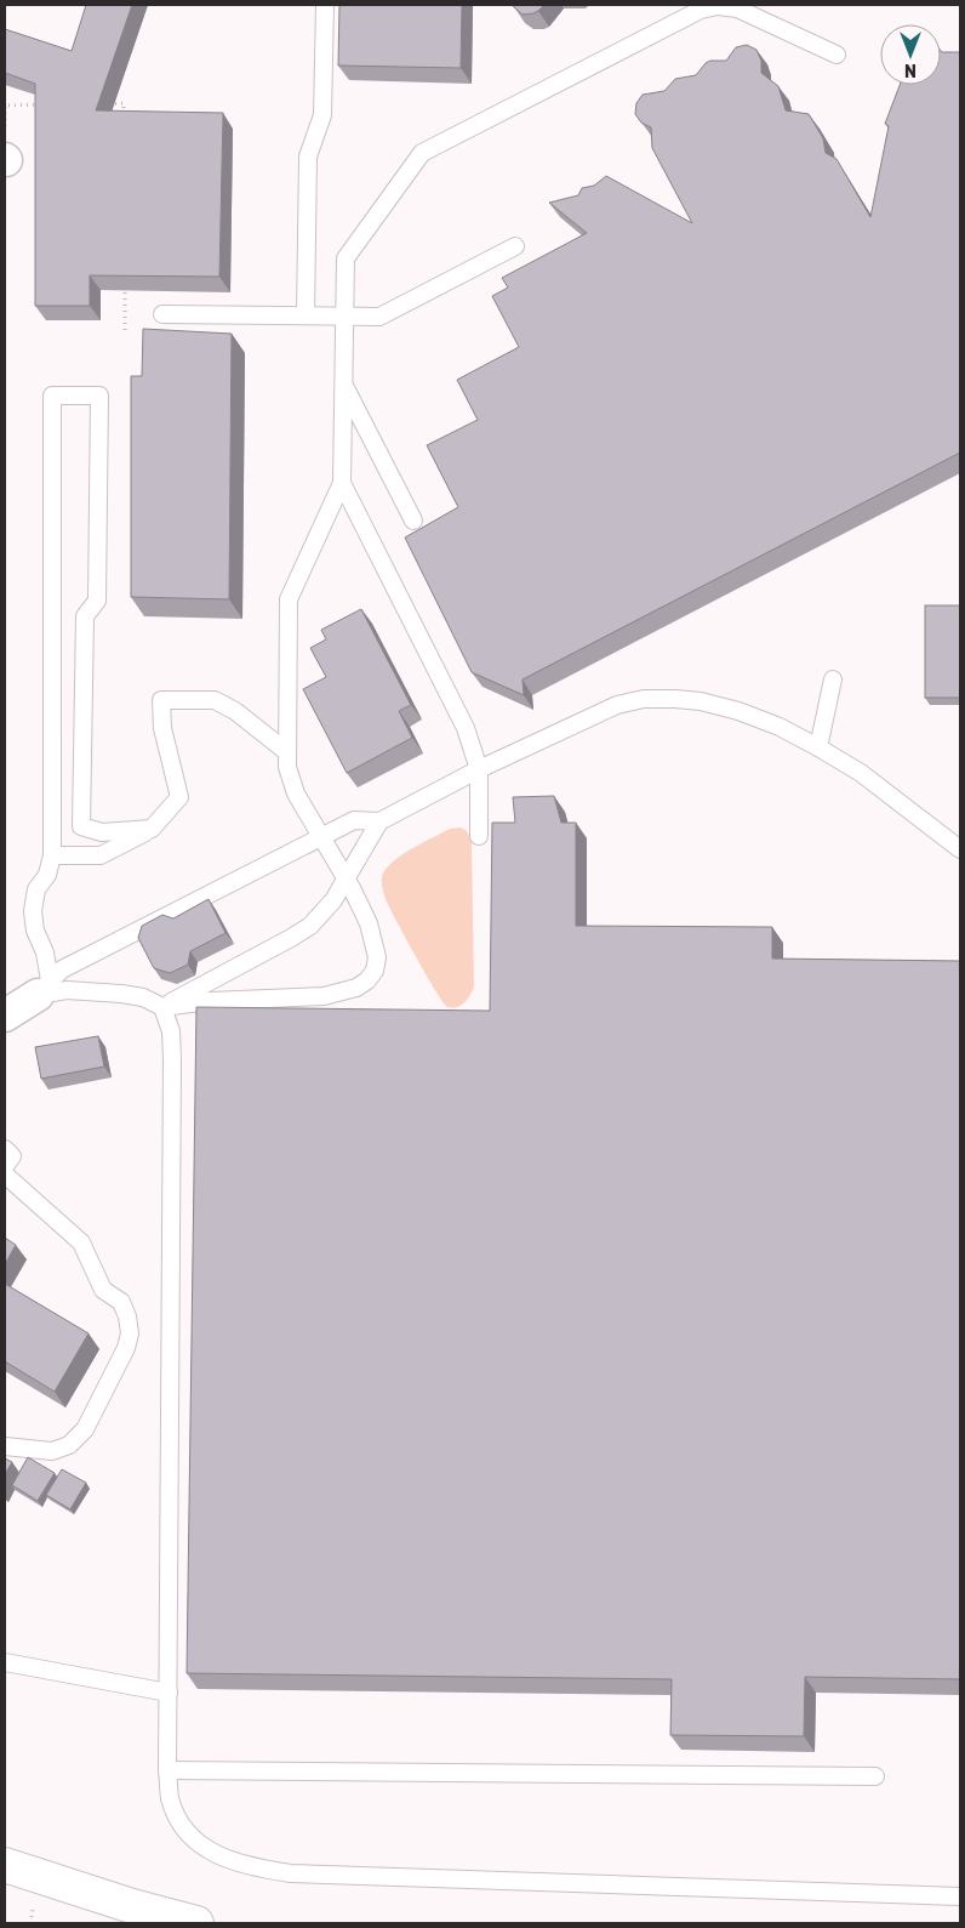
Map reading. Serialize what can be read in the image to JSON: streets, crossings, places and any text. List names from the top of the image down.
{
  "north": "bottom"
}
